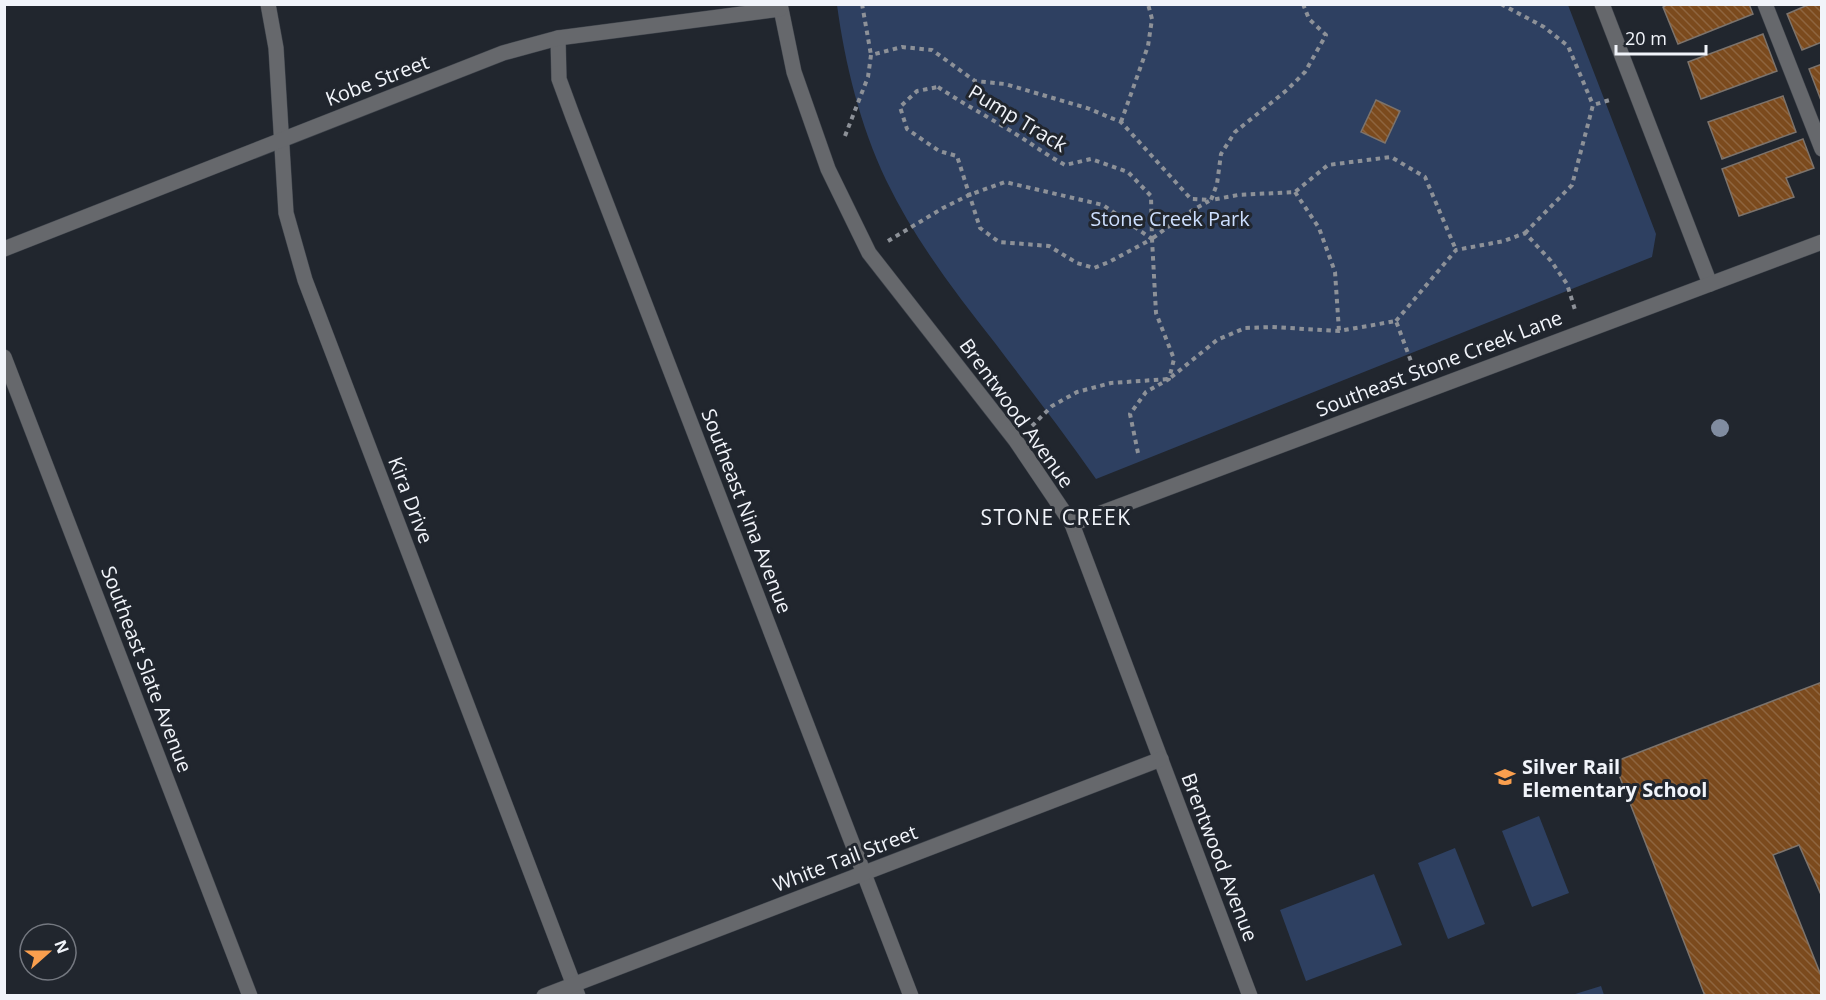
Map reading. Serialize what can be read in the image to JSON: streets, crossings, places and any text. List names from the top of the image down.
{
  "streets": {
    "street": [
      "Kobe Street",
      "Southeast Stone Creek Lane",
      "Brentwood Avenue",
      "Kira Drive",
      "Southeast Nina Avenue",
      "Southeast Slate Avenue",
      "White Tail Street"
    ],
    "path": ["Pump Track"]
  },
  "crossings": [
    ["Kobe Street", "Brentwood Avenue"],
    ["Kobe Street", "Kira Drive"],
    ["Kobe Street", "Southeast Nina Avenue"],
    ["Southeast Stone Creek Lane", "Brentwood Avenue"],
    ["Brentwood Avenue", "White Tail Street"],
    ["Kira Drive", "White Tail Street"],
    ["Southeast Nina Avenue", "White Tail Street"]
  ],
  "districts": ["STONE CREEK"],
  "parks": ["Stone Creek Park"],
  "places": {
    "school or university": ["Silver Rail Elementary School"]
  },
  "scale_bar": "20 m",
  "north": "right"
}
